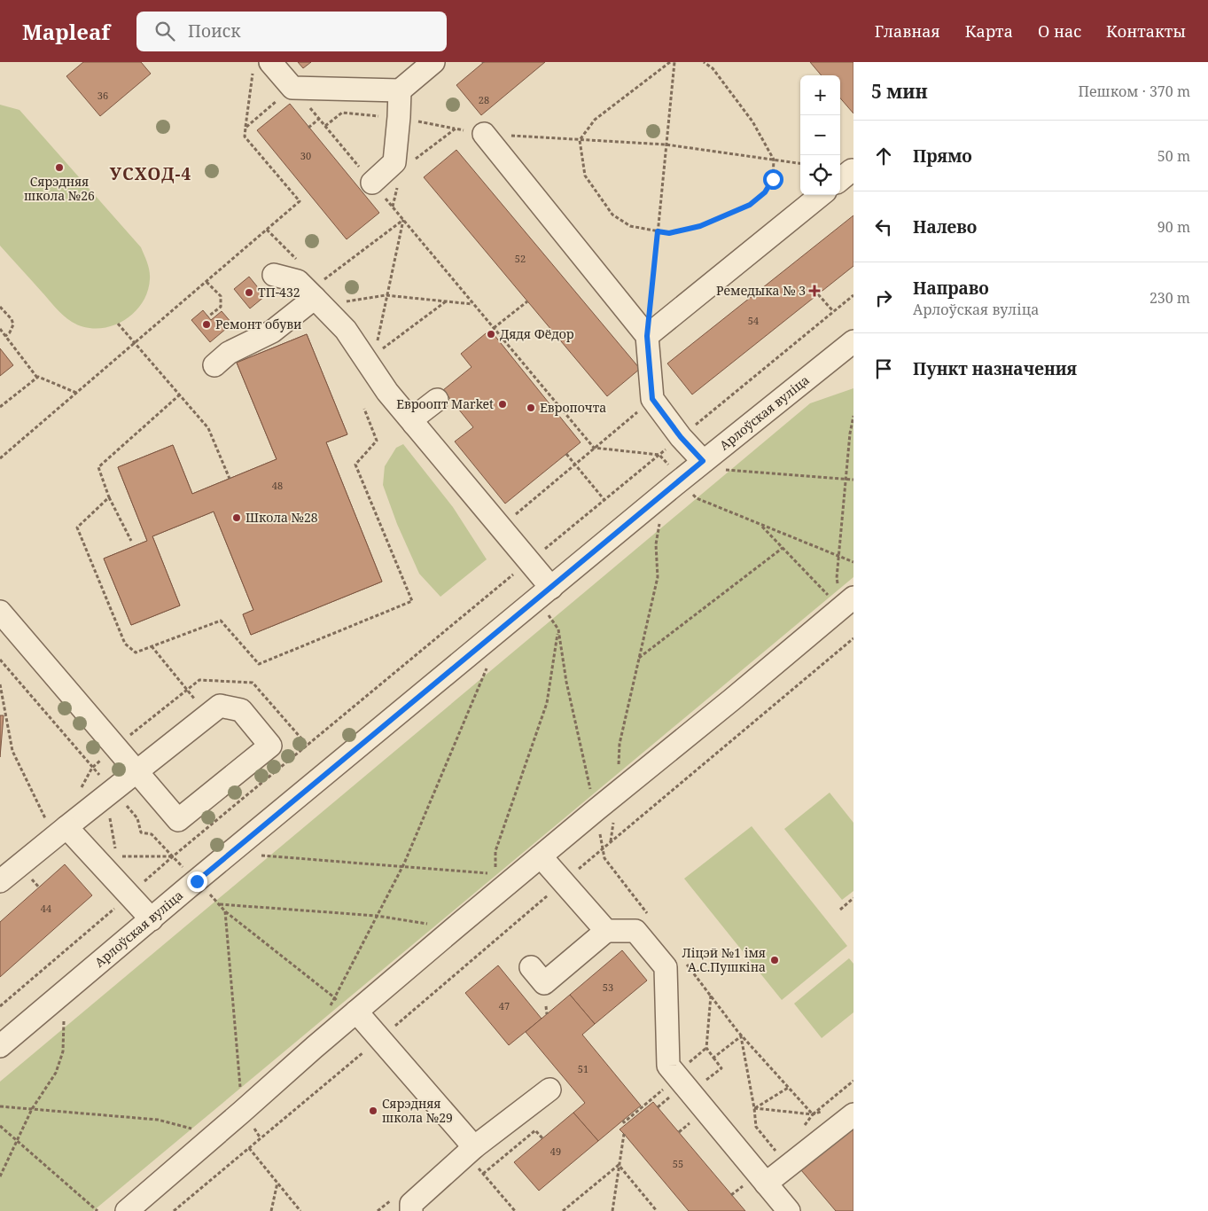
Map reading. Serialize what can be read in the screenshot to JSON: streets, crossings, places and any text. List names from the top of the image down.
{
  "streets": {
    "street": ["Арлоўская вуліца"]
  },
  "districts": ["УСХОД-4"],
  "places": {
    "other": [
      "Сярэдняя школа №26",
      "ТП-432",
      "Ремонт обуви",
      "Дядя Фёдор",
      "Евроопт Market",
      "Европочта",
      "Школа №28",
      "Ліцэй №1 імя А.С.Пушкіна",
      "Сярэдняя школа №29"
    ],
    "health": ["Ремедыка № 3"]
  },
  "house_numbers": [
    "36",
    "28",
    "30",
    "52",
    "54",
    "48",
    "44",
    "53",
    "47",
    "51",
    "49",
    "55"
  ],
  "page": {
    "header": "Mapleaf",
    "search": "Поиск",
    "nav": [
      "Главная",
      "Карта",
      "О нас",
      "Контакты"
    ],
    "heading": ["5 мин", "Пешком · 370 m"],
    "map_buttons": ["+", "−"],
    "list": [
      ["Прямо", "50 m"],
      ["Налево", "90 m"],
      ["Направо", "Арлоўская вуліца", "230 m"],
      "Пункт назначения"
    ]
  }
}
